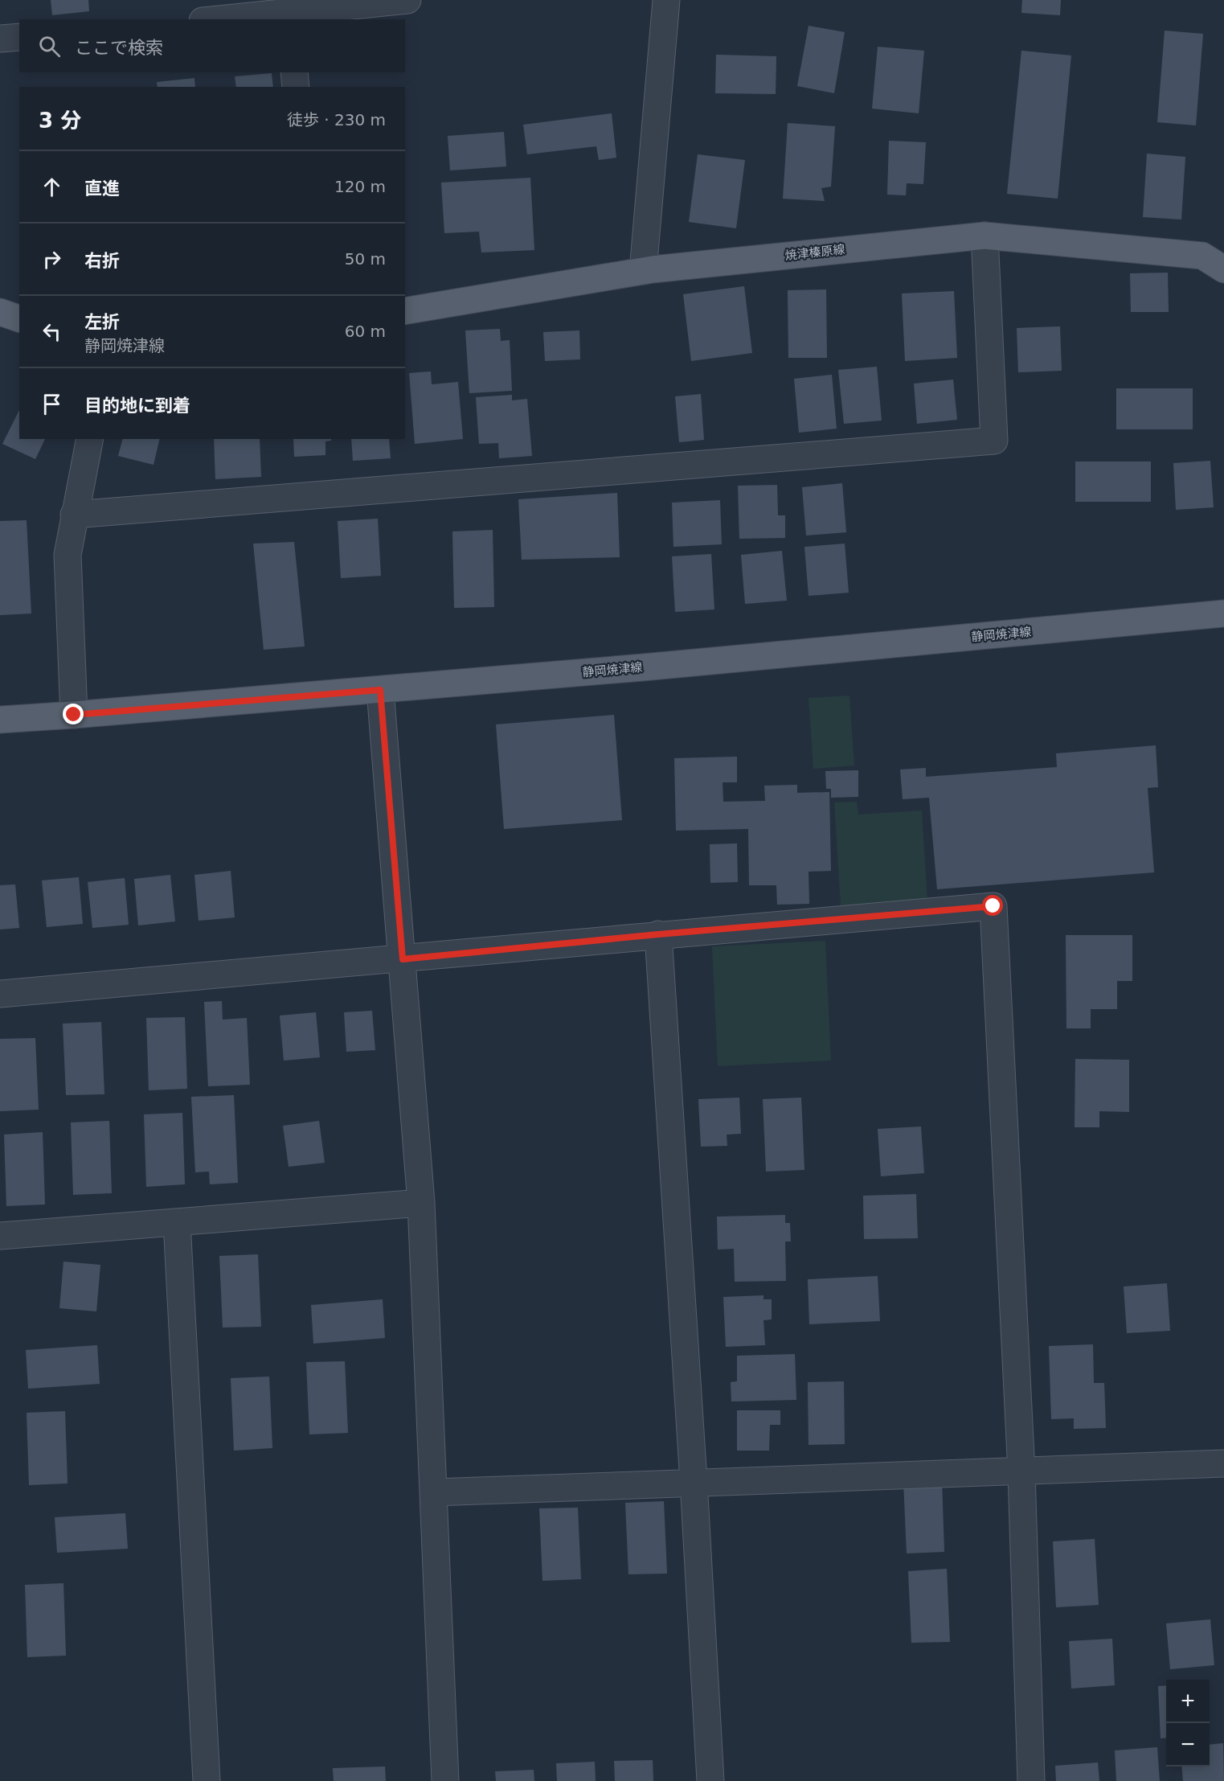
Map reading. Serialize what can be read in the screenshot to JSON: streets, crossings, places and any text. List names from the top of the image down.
{
  "streets": {
    "main road": ["焼津榛原線", "静岡焼津線"]
  },
  "page": {
    "search": "ここで検索",
    "heading": ["3 分", "徒歩 · 230 m"],
    "list": [
      ["直進", "120 m"],
      ["右折", "50 m"],
      ["左折", "静岡焼津線", "60 m"],
      "目的地に到着"
    ],
    "map_buttons": ["+", "−"]
  }
}
